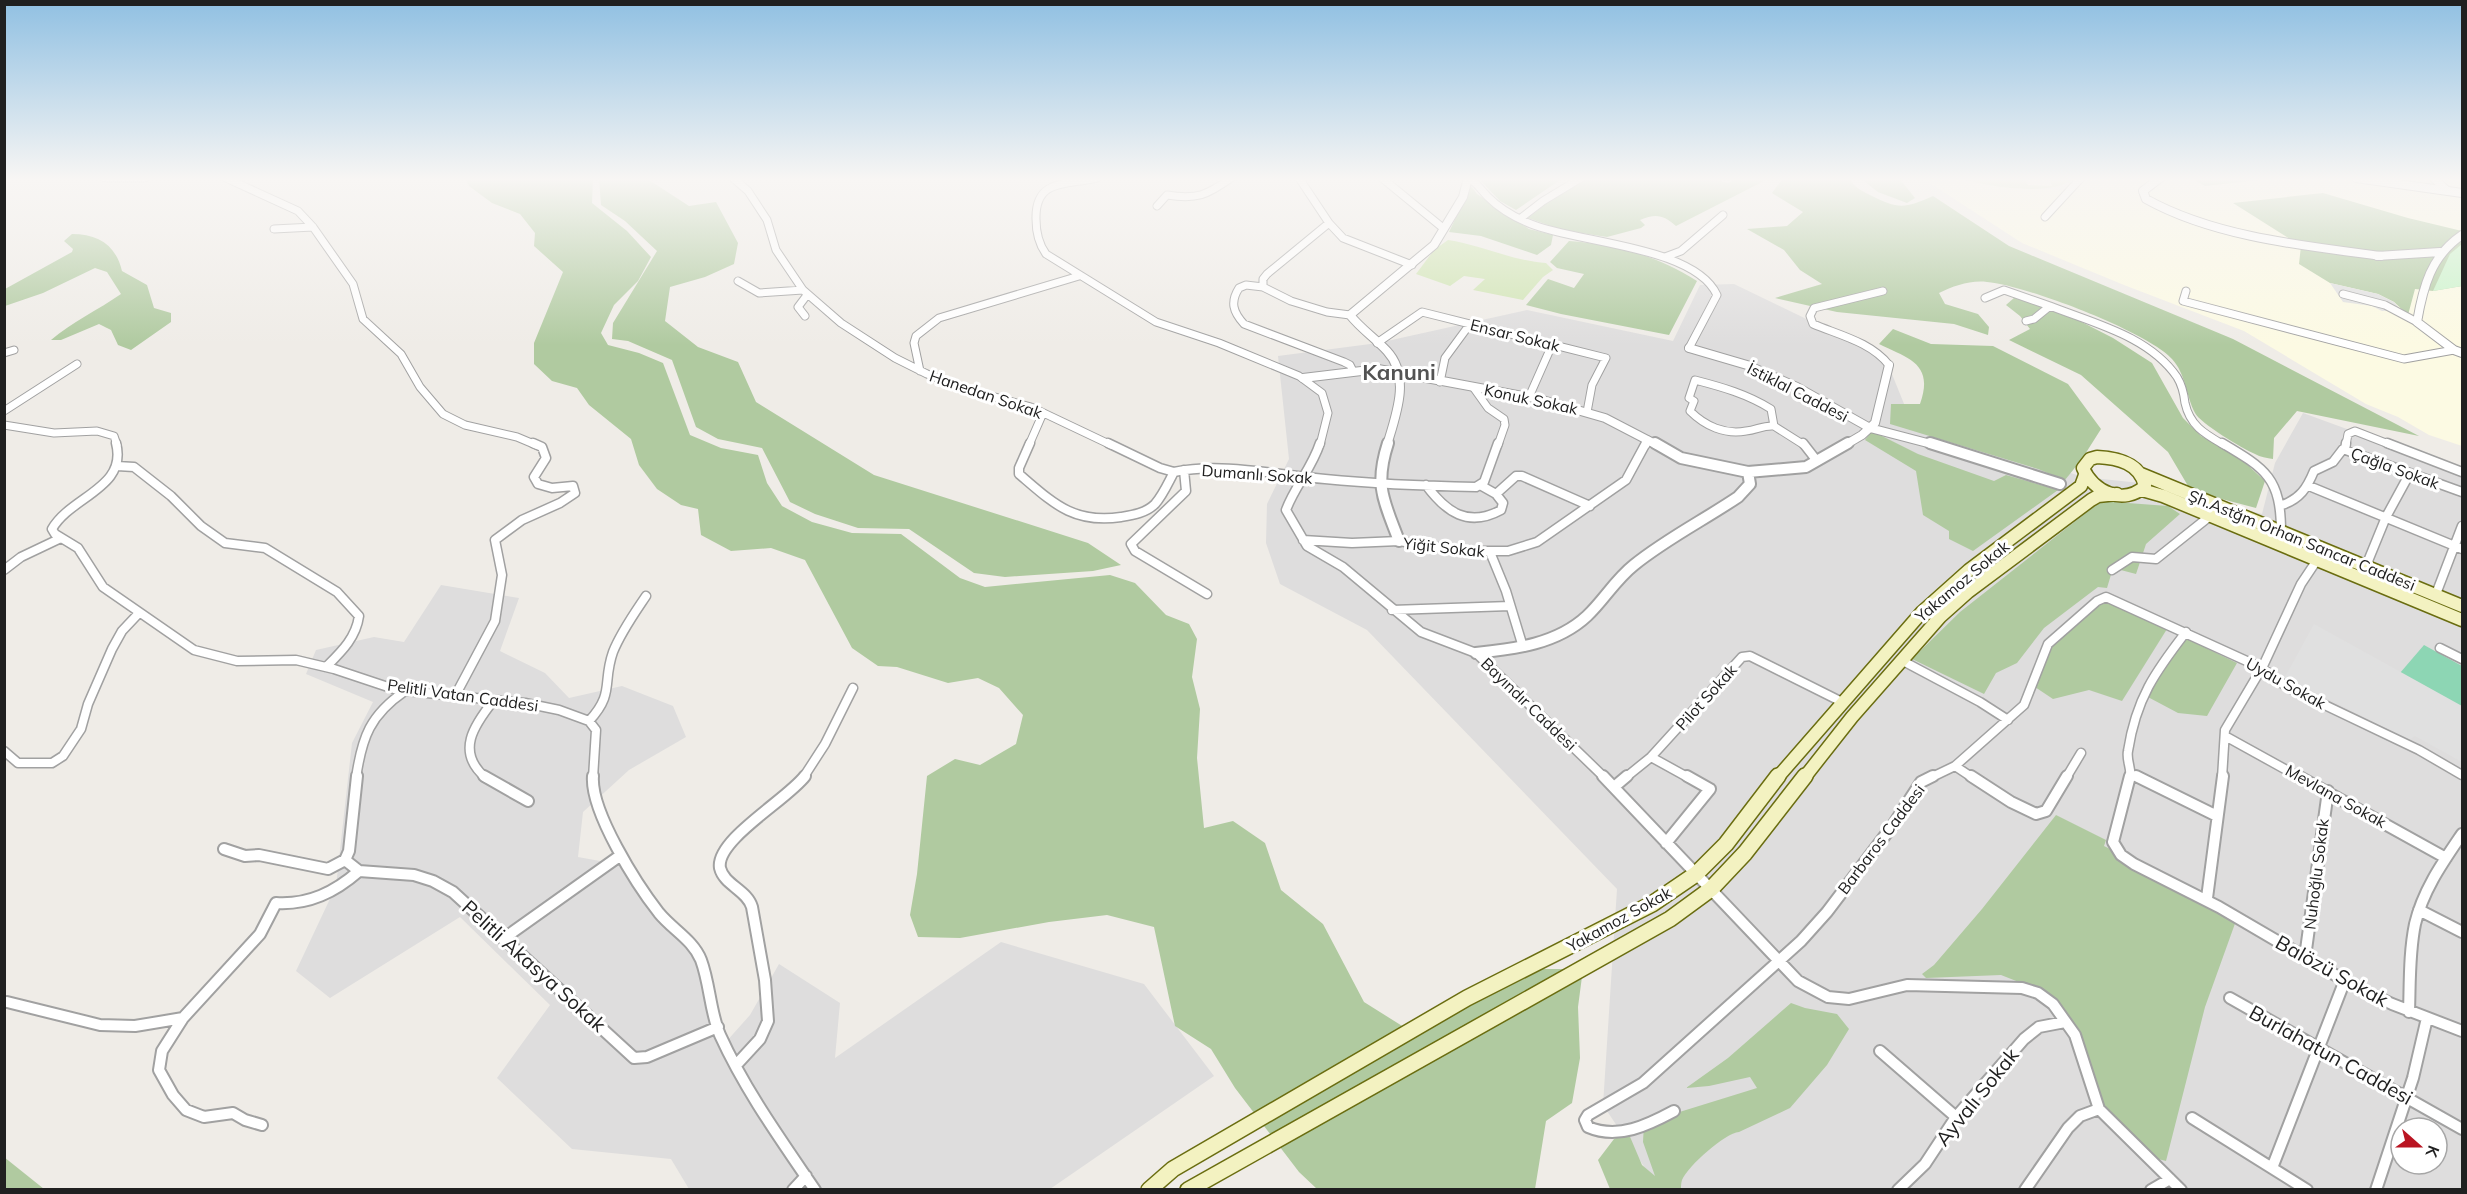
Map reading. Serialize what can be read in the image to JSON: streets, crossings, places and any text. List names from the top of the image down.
{
  "streets": {
    "main road": ["Şh.Astğm Orhan Sancar Caddesi", "Yakamoz Sokak"],
    "street": [
      "Ensar Sokak",
      "İstiklal Caddesi",
      "Hanedan Sokak",
      "Konuk Sokak",
      "Çağla Sokak",
      "Dumanlı Sokak",
      "Yiğit Sokak",
      "Uydu Sokak",
      "Pelitli Vatan Caddesi",
      "Pilot Sokak",
      "Bayındır Caddesi",
      "Mevlana Sokak",
      "Barbaros Caddesi",
      "Nuhoğlu Sokak",
      "Pelitli Akasya Sokak",
      "Balözü Sokak",
      "Burlahatun Caddesi",
      "Ayvalı Sokak"
    ]
  },
  "crossings": [
    ["Ensar Sokak", "Konuk Sokak"],
    ["İstiklal Caddesi", "Konuk Sokak"],
    ["Hanedan Sokak", "Dumanlı Sokak"],
    ["Konuk Sokak", "Yiğit Sokak"],
    ["Konuk Sokak", "Bayındır Caddesi"],
    ["Dumanlı Sokak", "Bayındır Caddesi"],
    ["Şh.Astğm Orhan Sancar Caddesi", "Yakamoz Sokak"],
    ["Yiğit Sokak", "Bayındır Caddesi"],
    ["Yakamoz Sokak", "Pilot Sokak"],
    ["Yakamoz Sokak", "Bayındır Caddesi"],
    ["Uydu Sokak", "Barbaros Caddesi"],
    ["Pilot Sokak", "Bayındır Caddesi"],
    ["Bayındır Caddesi", "Barbaros Caddesi"],
    ["Bayındır Caddesi", "Ayvalı Sokak"],
    ["Mevlana Sokak", "Nuhoğlu Sokak"],
    ["Nuhoğlu Sokak", "Balözü Sokak"]
  ],
  "districts": ["Kanuni"],
  "north": "right"
}
